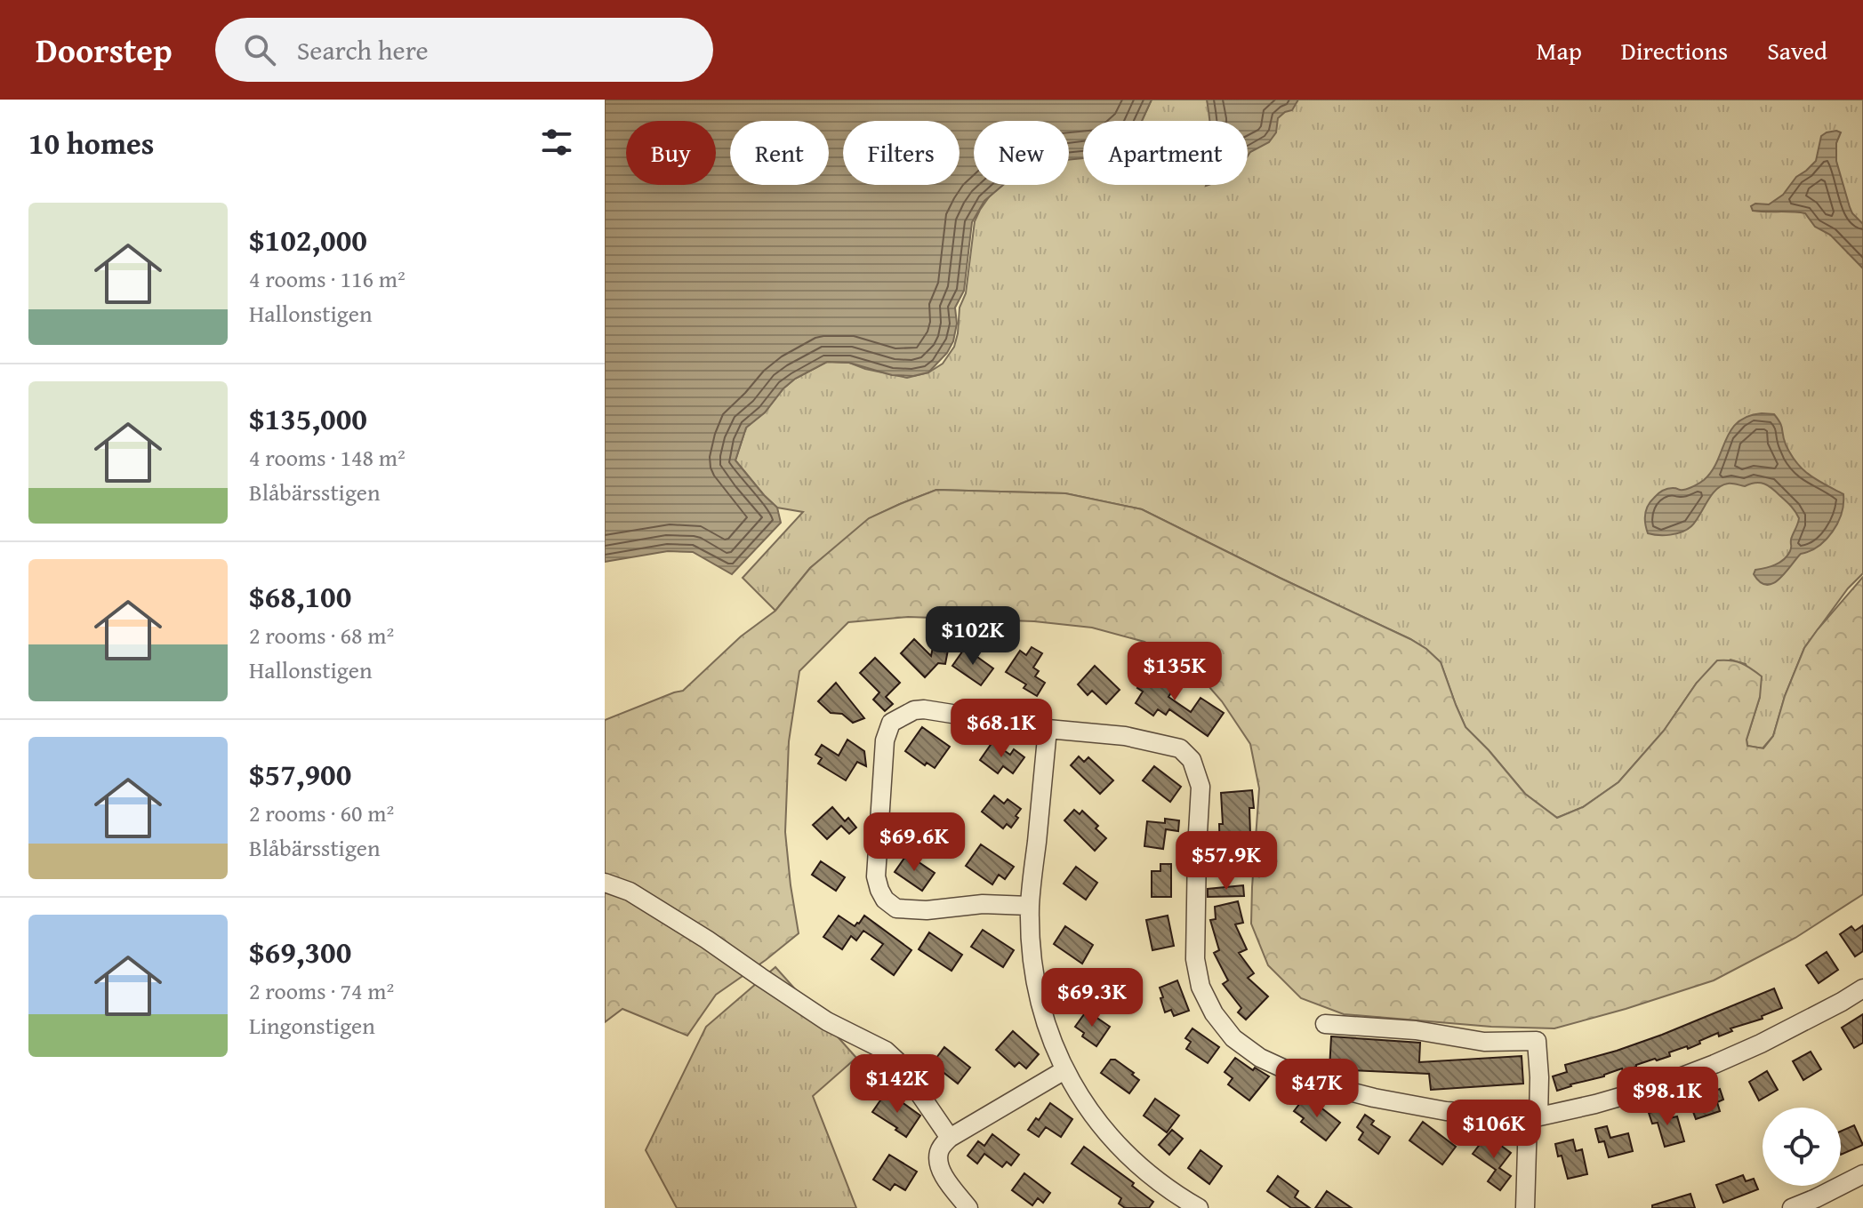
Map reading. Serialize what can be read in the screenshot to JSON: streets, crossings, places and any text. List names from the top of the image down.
{
  "page": {
    "header": "Doorstep",
    "search": "Search here",
    "nav": ["Map", "Directions", "Saved"],
    "heading": "10 homes",
    "chip": [
      "Buy",
      "Rent",
      "Filters",
      "New",
      "Apartment"
    ],
    "list": [
      {
        "name": "$102,000",
        "note": "4 rooms · 116 m² · Hallonstigen"
      },
      {
        "name": "$135,000",
        "note": "4 rooms · 148 m² · Blåbärsstigen"
      },
      {
        "name": "$68,100",
        "note": "2 rooms · 68 m² · Hallonstigen"
      },
      {
        "name": "$57,900",
        "note": "2 rooms · 60 m² · Blåbärsstigen"
      },
      {
        "name": "$69,300",
        "note": "2 rooms · 74 m² · Lingonstigen"
      }
    ],
    "price": [
      "$102K",
      "$135K",
      "$68.1K",
      "$69.6K",
      "$57.9K",
      "$69.3K",
      "$142K",
      "$47K",
      "$98.1K",
      "$106K"
    ]
  }
}
